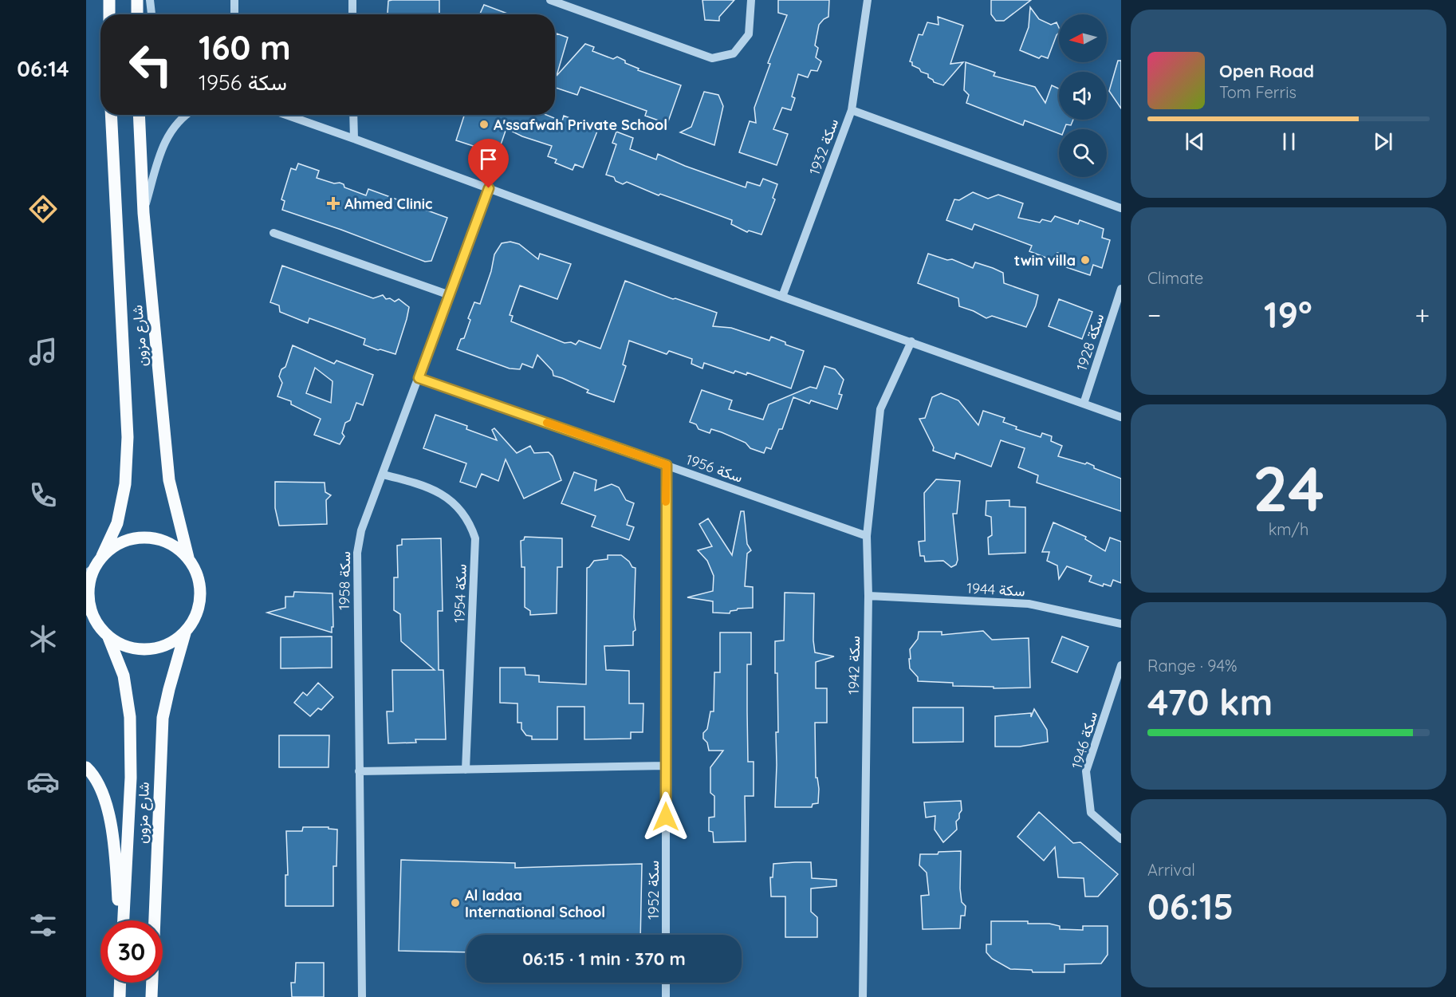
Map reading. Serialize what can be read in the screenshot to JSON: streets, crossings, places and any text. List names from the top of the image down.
{
  "streets": {
    "main road": ["شارع مزون"],
    "street": [
      "سكة 1932",
      "سكة 1928",
      "سكة 1956",
      "سكة 1958",
      "سكة 1944",
      "سكة 1954",
      "سكة 1942",
      "سكة 1946",
      "سكة 1952"
    ]
  },
  "crossings": [
    ["سكة 1956", "سكة 1958"],
    ["سكة 1956", "سكة 1942"],
    ["سكة 1956", "سكة 1952"],
    ["سكة 1958", "سكة 1954"],
    ["سكة 1944", "سكة 1942"]
  ],
  "places": {
    "other": ["A'ssafwah Private School", "twin villa", "Al Iadaa International School"],
    "health": ["Ahmed Clinic"]
  },
  "north": "left",
  "page": {
    "tabs": "06:14",
    "turn": ["160 m", "سكة 1956"],
    "song": ["Open Road", "Tom Ferris"],
    "tile": [
      "Climate",
      ["24", "km/h"],
      ["Range · 94%", "470 km"],
      ["Arrival", "06:15"]
    ],
    "heat": ["−", "19°", "+"],
    "limit": "30",
    "trip": "06:15 · 1 min · 370 m"
  }
}
